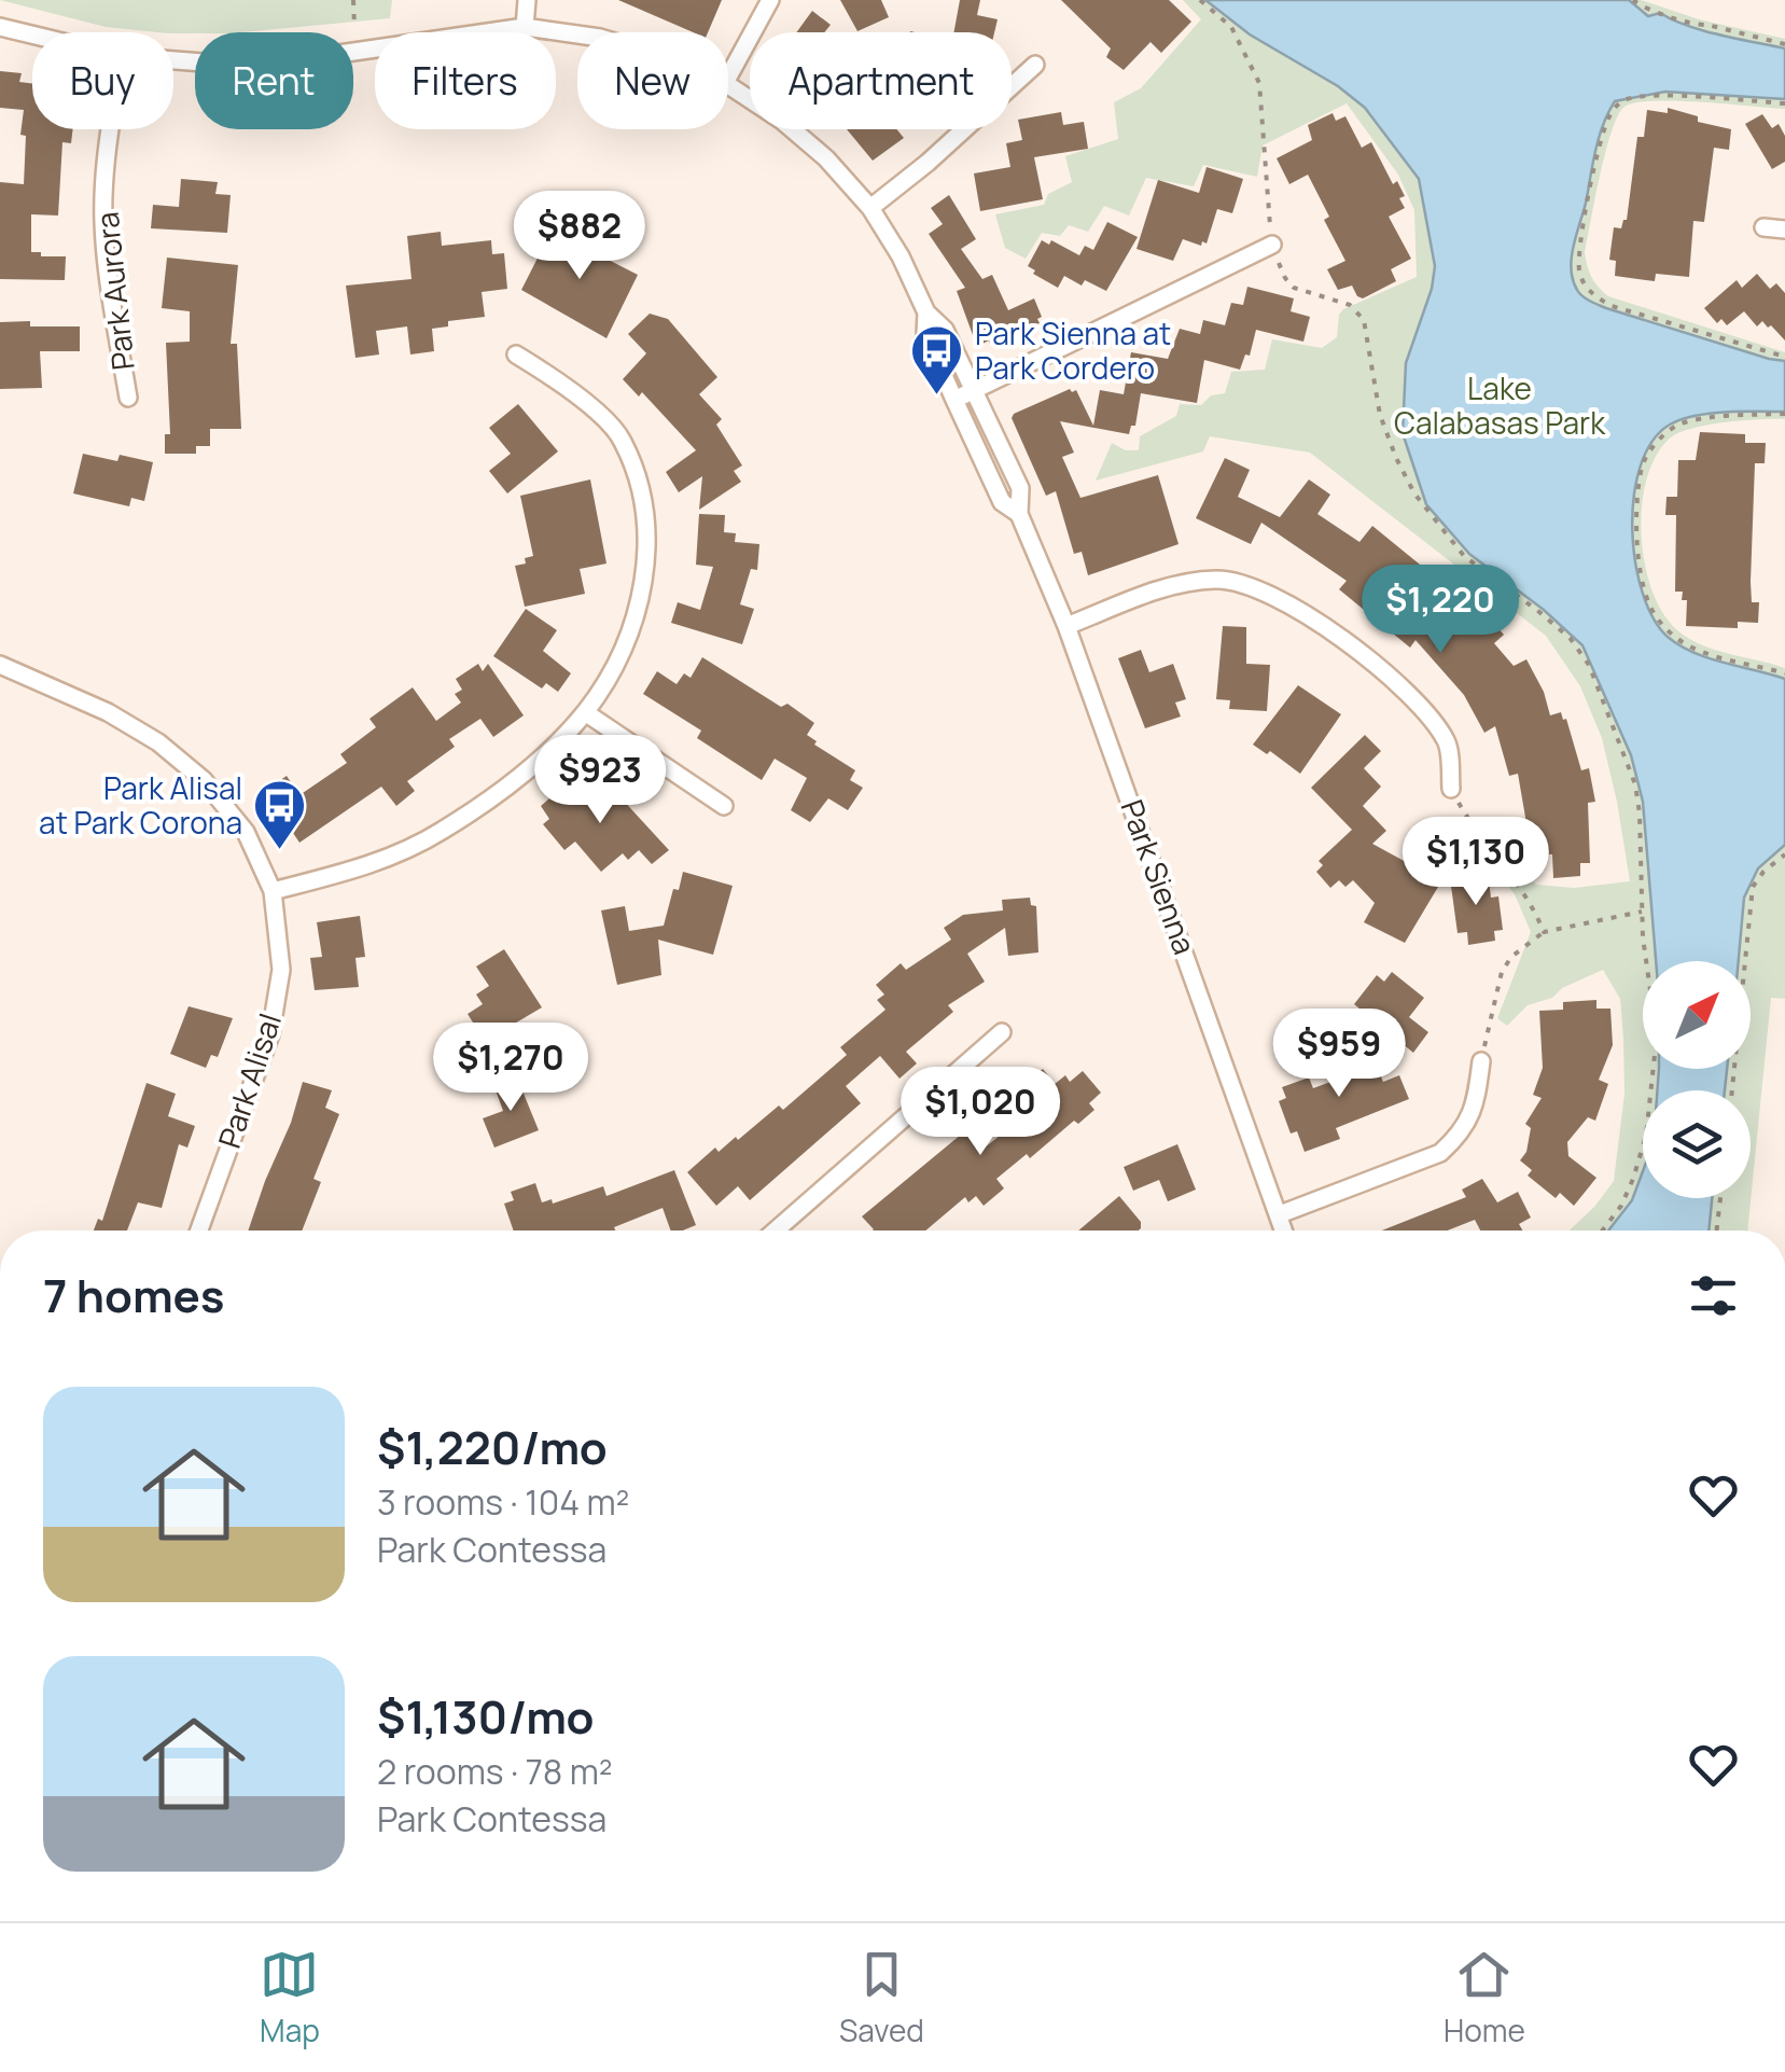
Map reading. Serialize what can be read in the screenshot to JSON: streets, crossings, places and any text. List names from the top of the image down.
{
  "streets": {
    "street": ["Park Aurora", "Park Sienna", "Park Alisal"]
  },
  "parks": ["Lake Calabasas Park"],
  "places": {
    "bus stop": ["Park Sienna at Park Cordero", "Park Alisal at Park Corona"]
  },
  "north": "top right",
  "page": {
    "chip": [
      "Buy",
      "Rent",
      "Filters",
      "New",
      "Apartment"
    ],
    "price": [
      "$882",
      "$1,220",
      "$923",
      "$1,130",
      "$959",
      "$1,270",
      "$1,020"
    ],
    "heading": "7 homes",
    "list": [
      {
        "name": "$1,220/mo",
        "note": "3 rooms · 104 m² · Park Contessa"
      },
      {
        "name": "$1,130/mo",
        "note": "2 rooms · 78 m² · Park Contessa"
      }
    ],
    "tabs": ["Map", "Saved", "Home"]
  }
}
